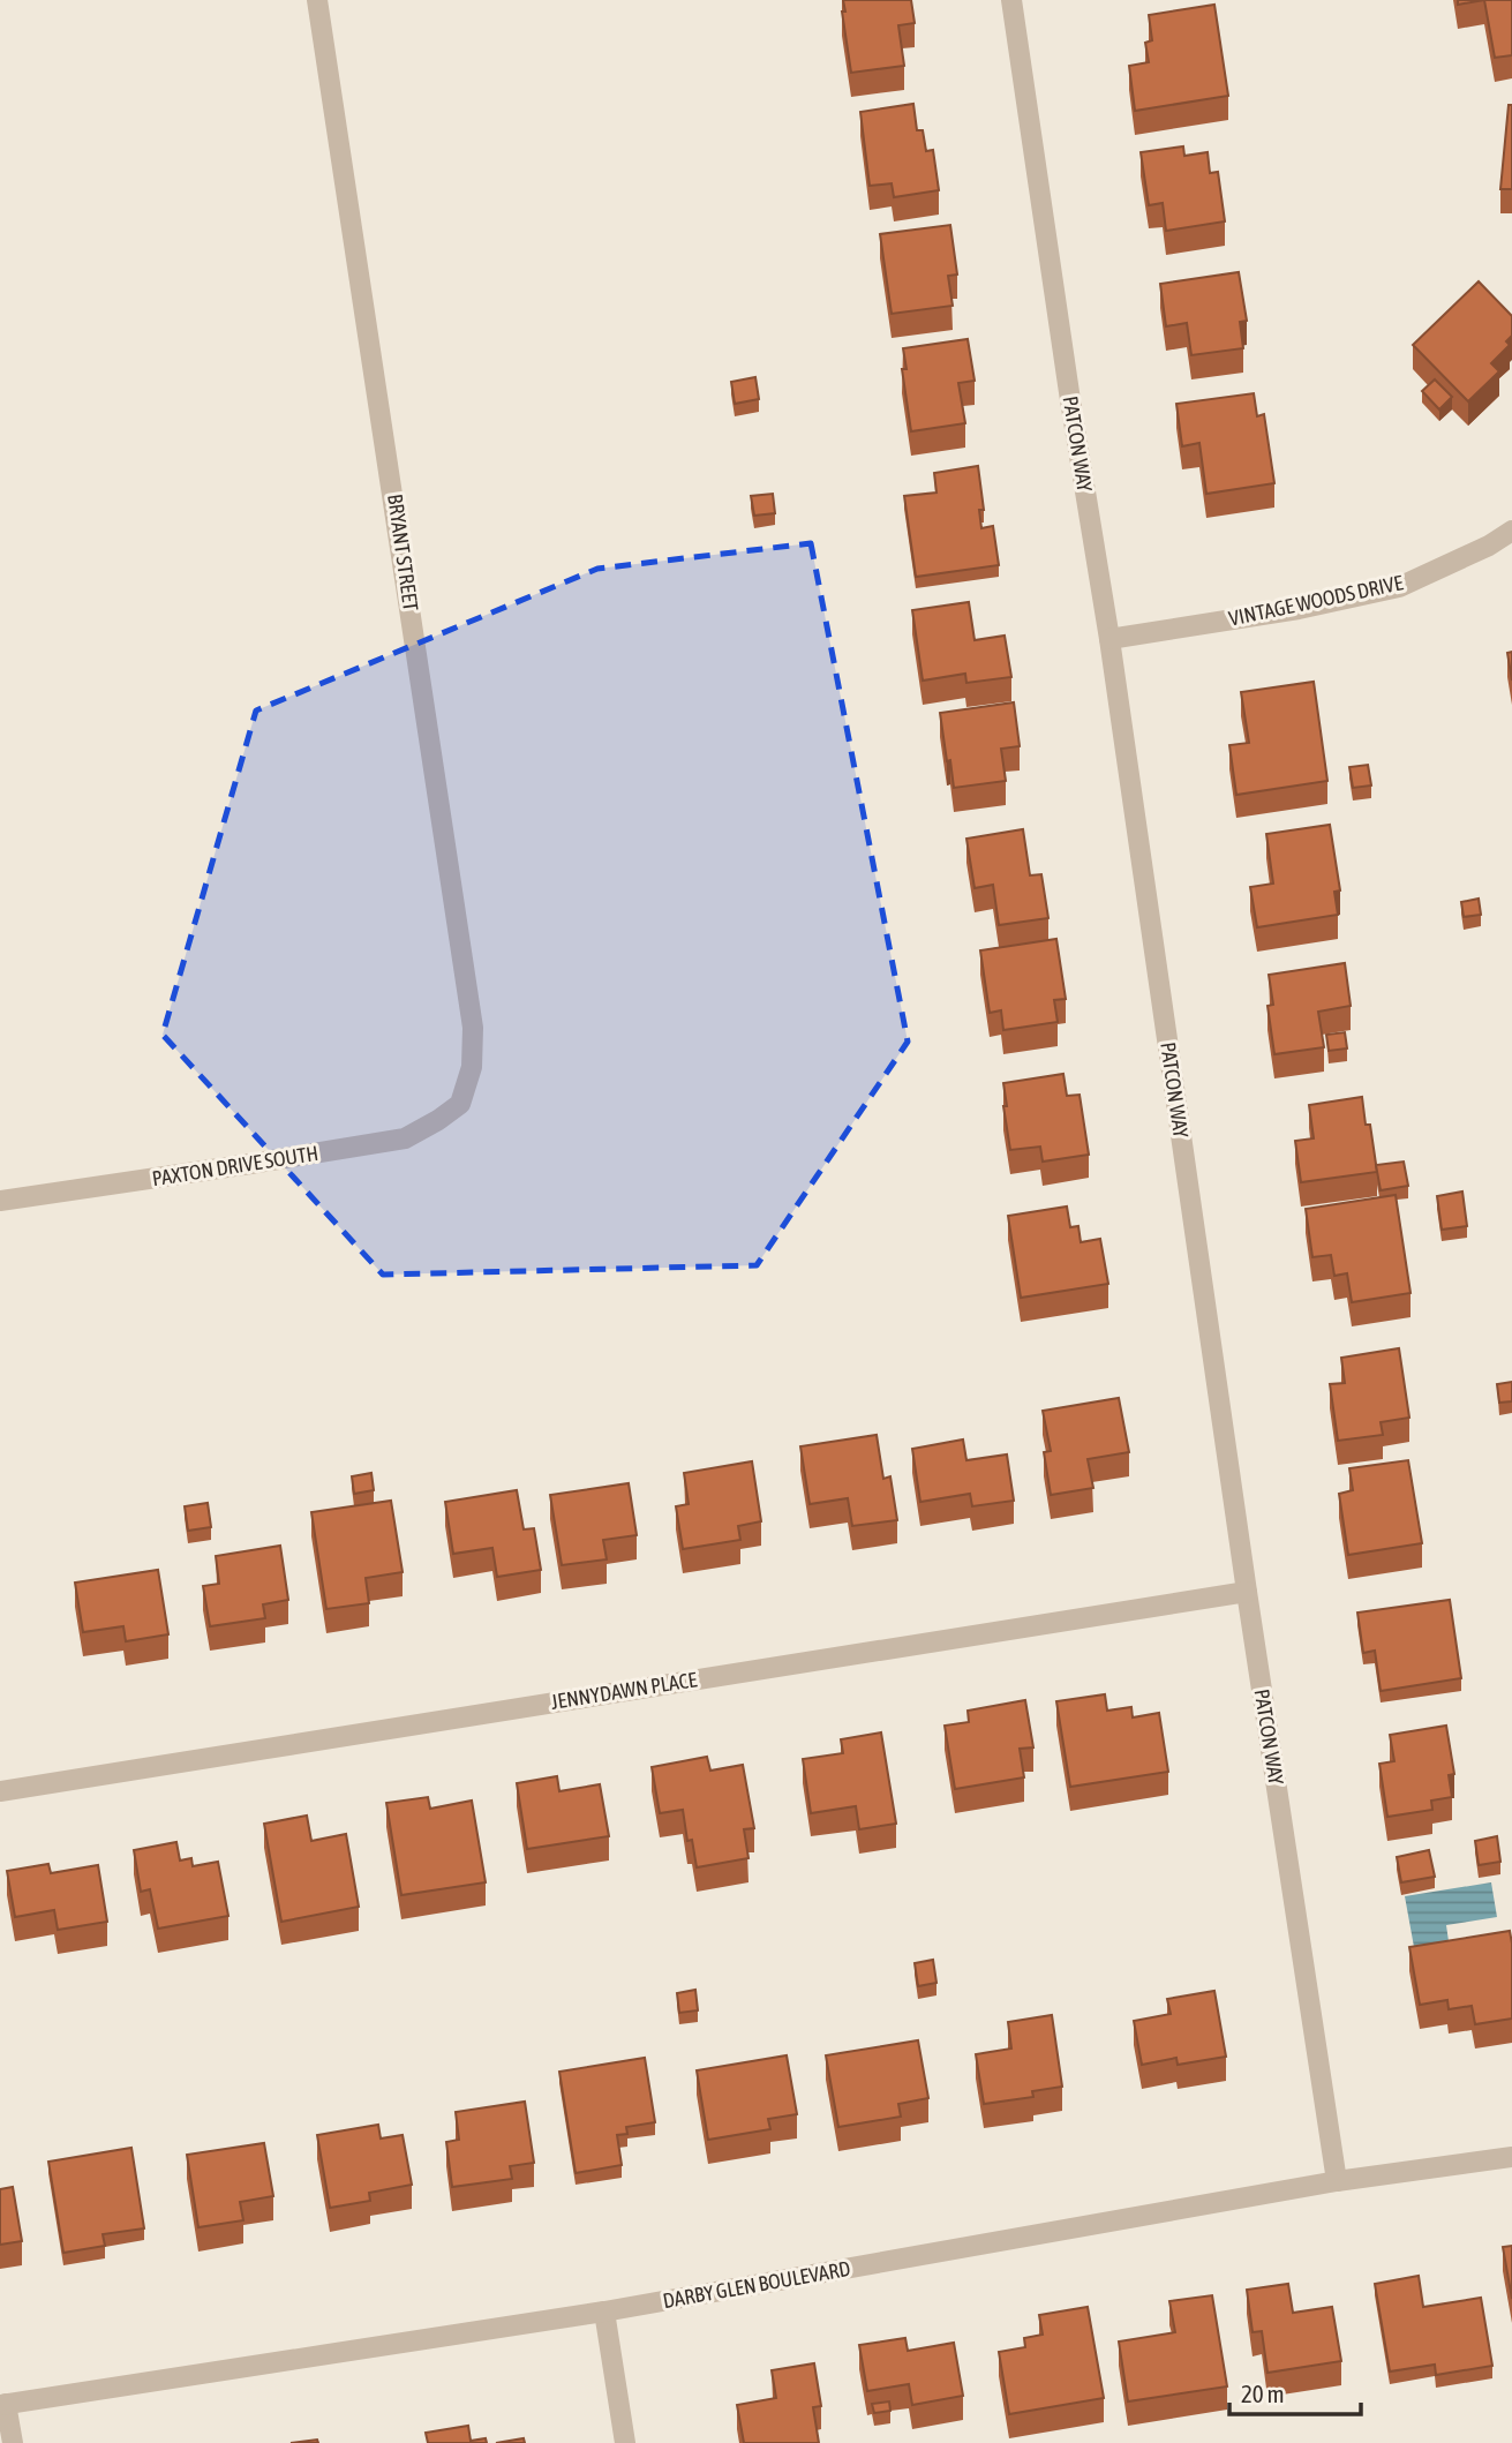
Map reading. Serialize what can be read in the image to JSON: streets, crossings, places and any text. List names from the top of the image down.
{
  "streets": {
    "street": [
      "PATCON WAY",
      "BRYANT STREET",
      "VINTAGE WOODS DRIVE",
      "PAXTON DRIVE SOUTH",
      "JENNYDAWN PLACE",
      "DARBY GLEN BOULEVARD"
    ]
  },
  "crossings": [
    ["PATCON WAY", "VINTAGE WOODS DRIVE"],
    ["PATCON WAY", "JENNYDAWN PLACE"],
    ["PATCON WAY", "DARBY GLEN BOULEVARD"],
    ["BRYANT STREET", "PAXTON DRIVE SOUTH"]
  ],
  "scale_bar": "20 m"
}
